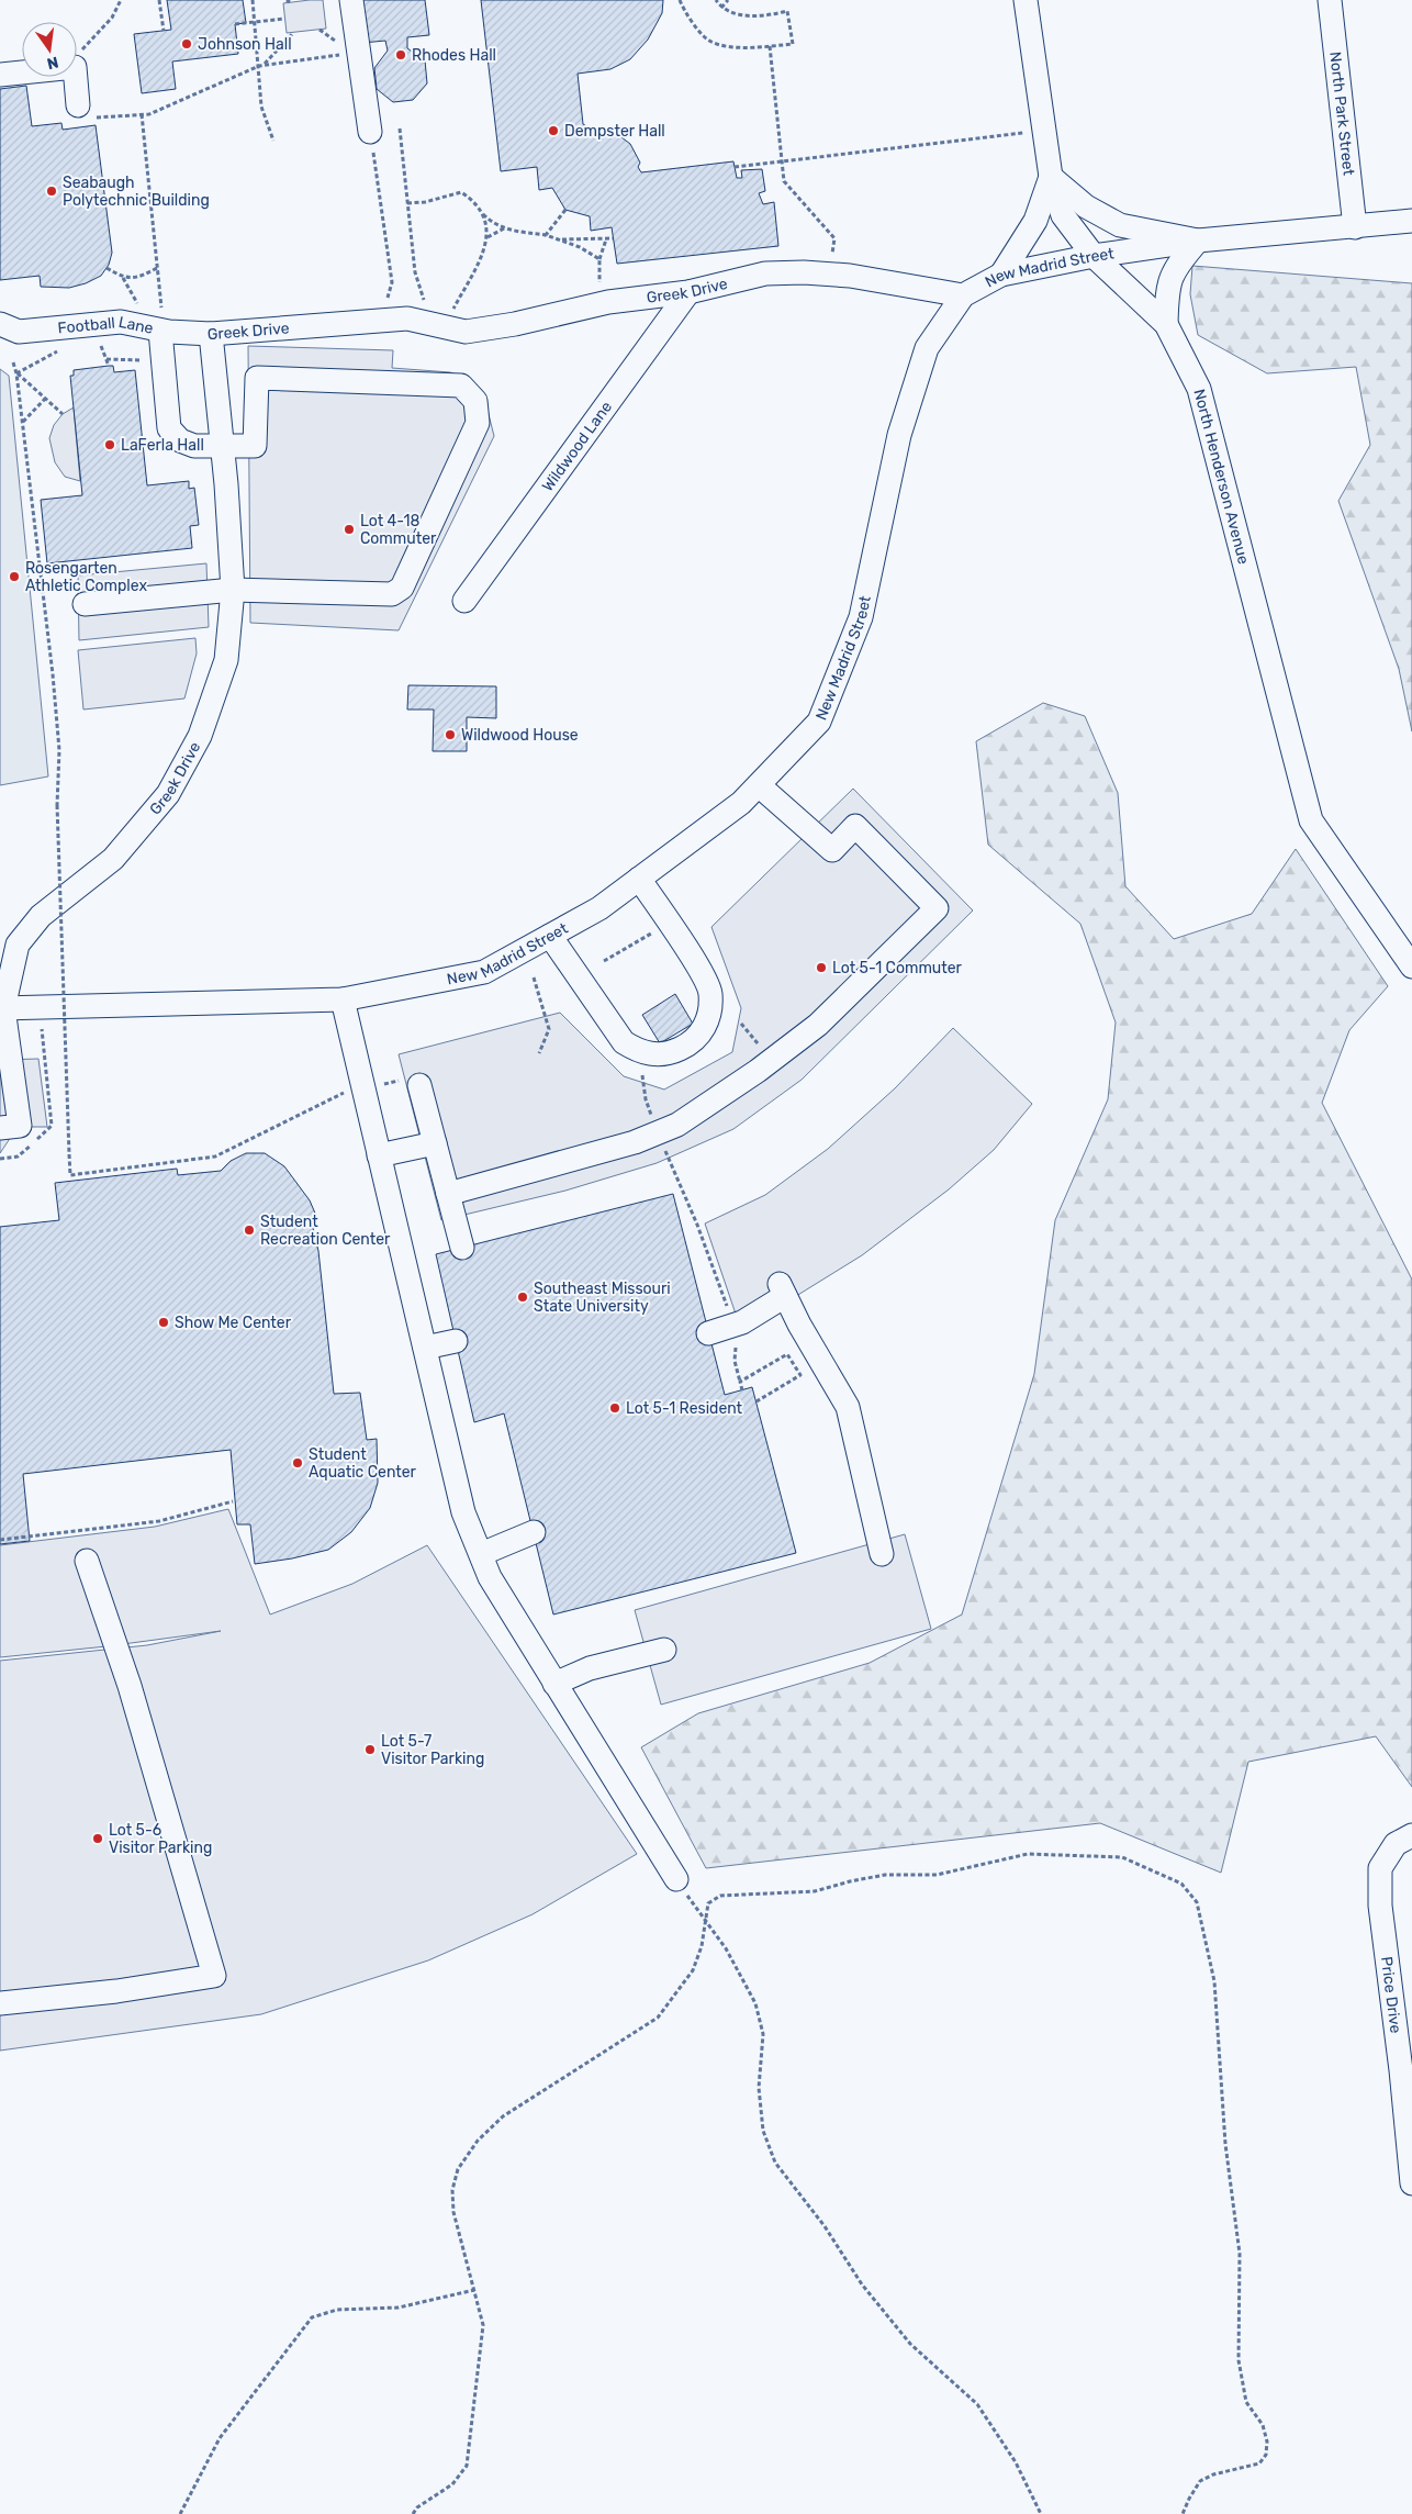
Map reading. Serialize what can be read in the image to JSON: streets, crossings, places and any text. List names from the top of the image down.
{
  "streets": {
    "street": [
      "North Park Street",
      "New Madrid Street",
      "Greek Drive",
      "Football Lane",
      "Wildwood Lane",
      "North Henderson Avenue",
      "Price Drive"
    ]
  },
  "crossings": [
    ["North Park Street", "New Madrid Street"],
    ["New Madrid Street", "Greek Drive"],
    ["New Madrid Street", "North Henderson Avenue"],
    ["Greek Drive", "Football Lane"],
    ["Greek Drive", "Wildwood Lane"]
  ],
  "places": [
    "Johnson Hall",
    "Rhodes Hall",
    "Dempster Hall",
    "Seabaugh Polytechnic Building",
    "LaFerla Hall",
    "Lot 4-18 Commuter",
    "Rosengarten Athletic Complex",
    "Wildwood House",
    "Lot 5-1 Commuter",
    "Student Recreation Center",
    "Southeast Missouri State University",
    "Show Me Center",
    "Lot 5-1 Resident",
    "Student Aquatic Center",
    "Lot 5-7 Visitor Parking",
    "Lot 5-6 Visitor Parking"
  ],
  "north": "bottom"
}
